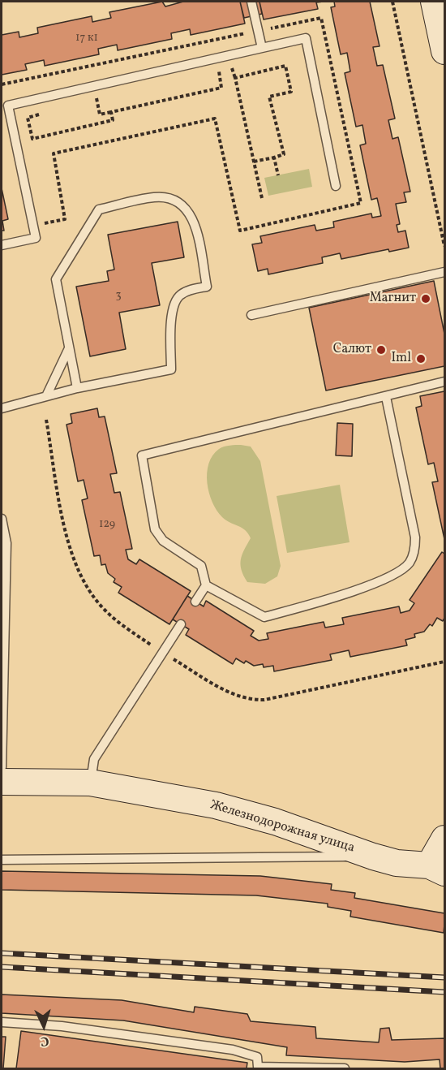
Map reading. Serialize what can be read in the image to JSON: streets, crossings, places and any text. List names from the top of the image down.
{
  "streets": {
    "street": ["Железнодорожная улица"]
  },
  "places": ["Магнит", "Салют", "Iml"],
  "house_numbers": ["17 к1", "3", "129"],
  "north": "bottom"
}
